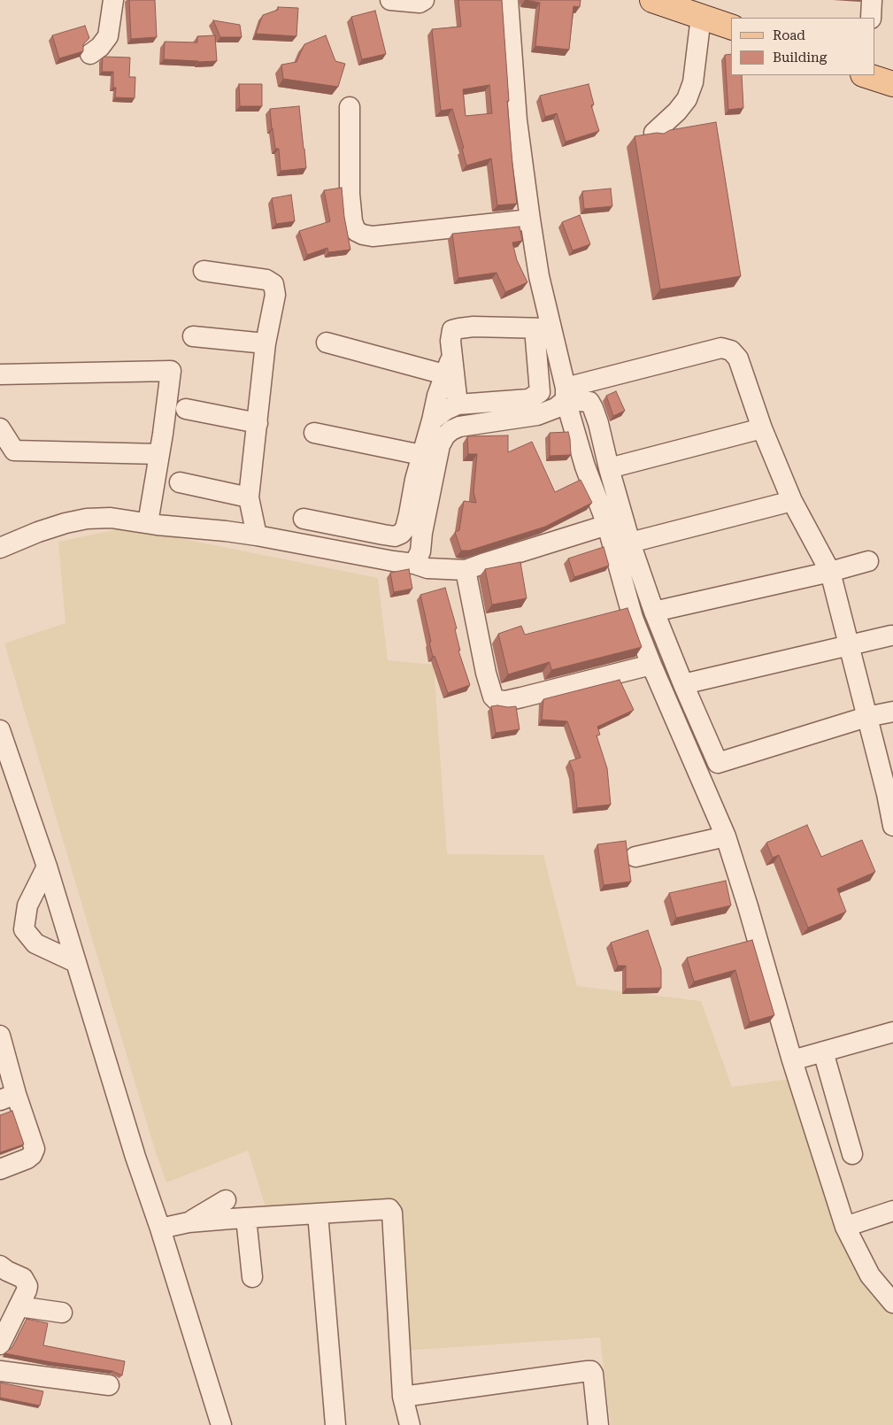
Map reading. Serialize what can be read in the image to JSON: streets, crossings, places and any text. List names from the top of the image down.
{
  "legend": ["Road", "Building"]
}
